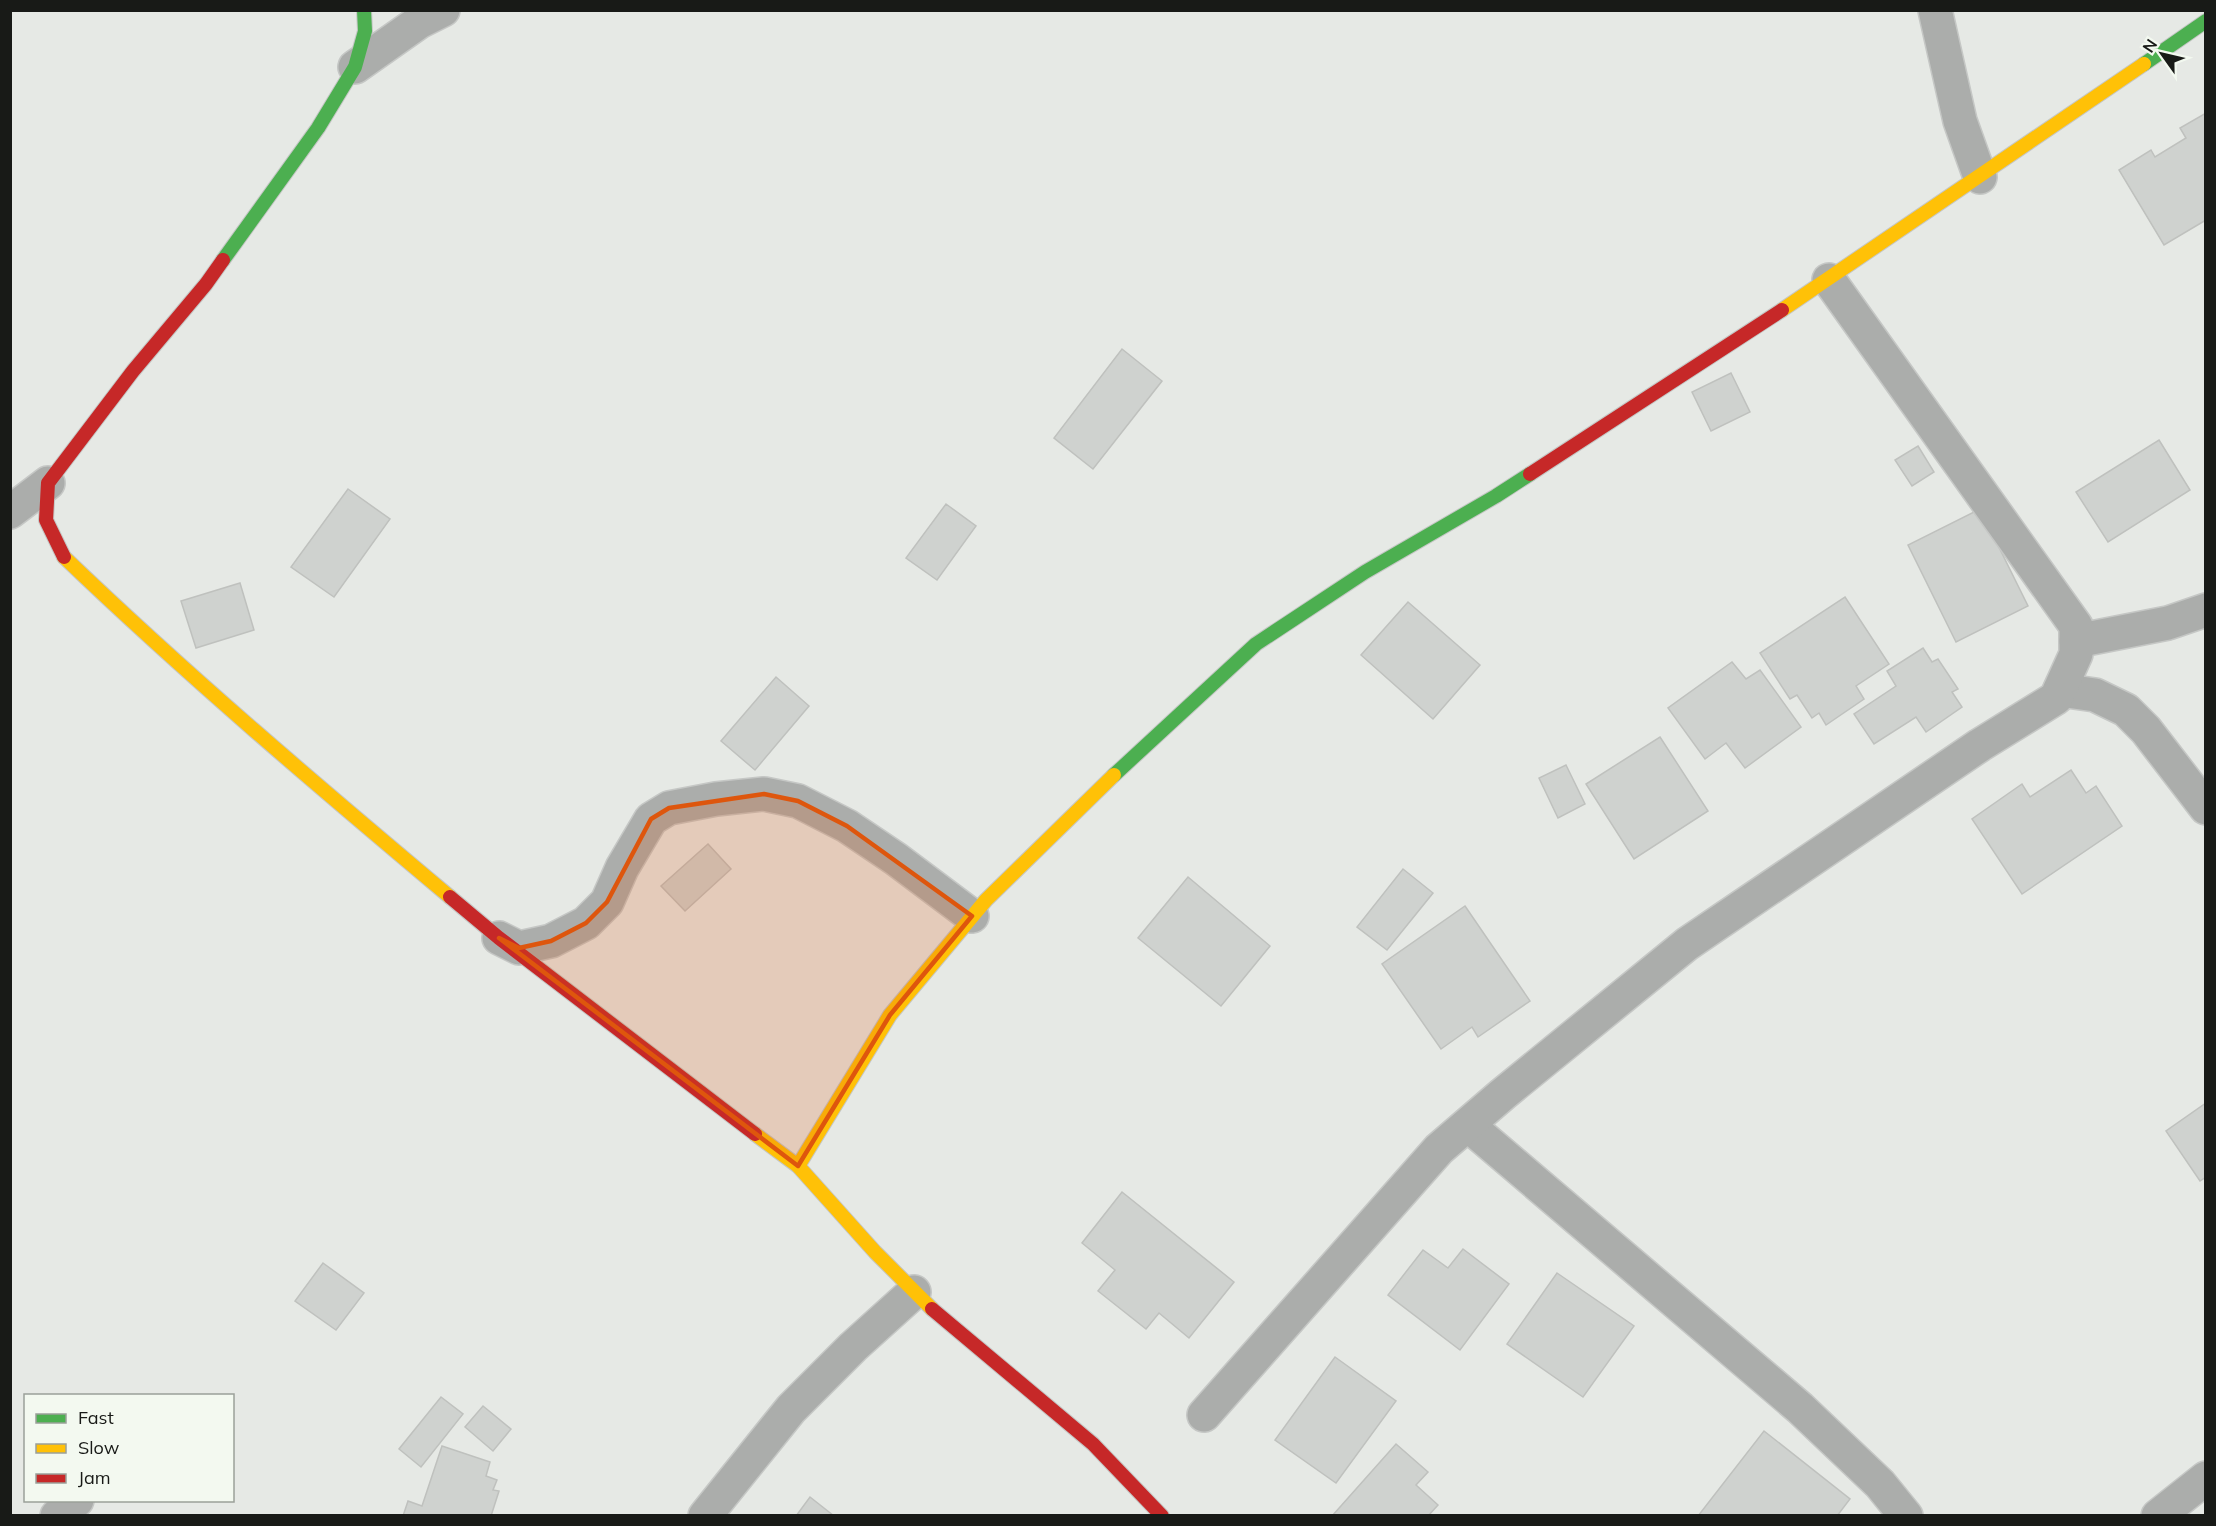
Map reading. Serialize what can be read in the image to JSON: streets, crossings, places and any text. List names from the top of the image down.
{
  "legend": ["Fast", "Slow", "Jam"],
  "north": "top left"
}
